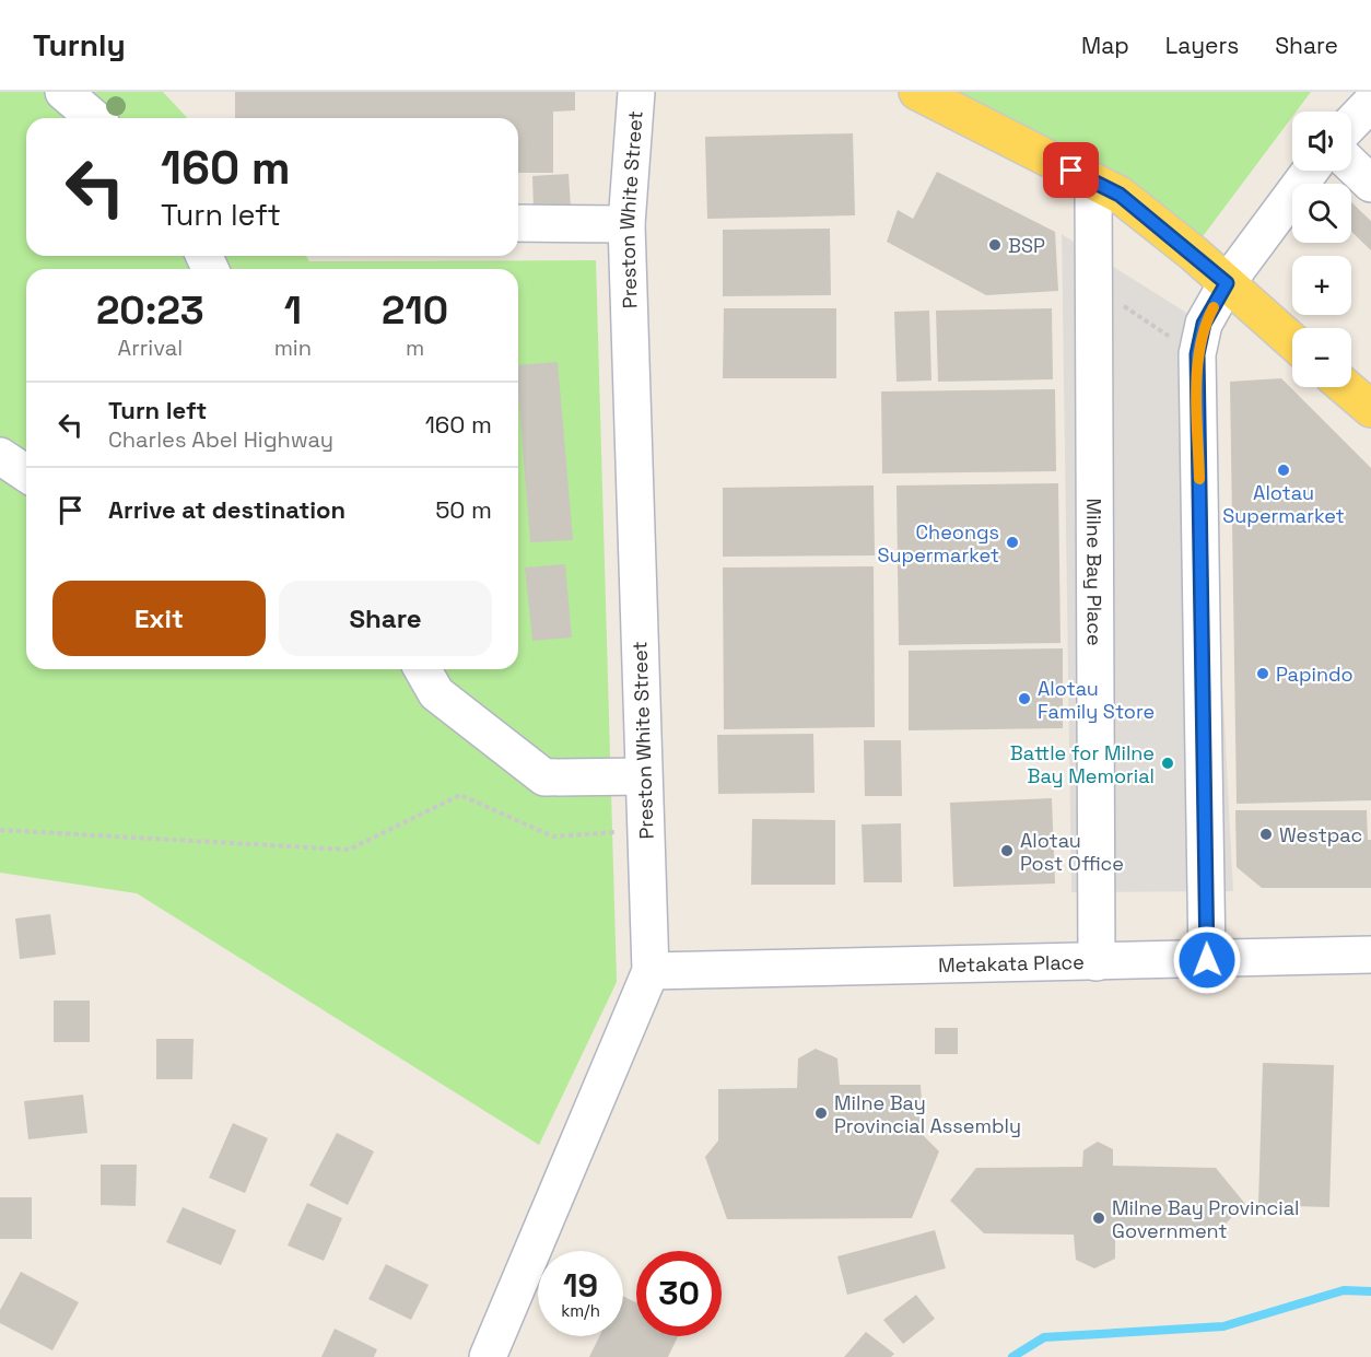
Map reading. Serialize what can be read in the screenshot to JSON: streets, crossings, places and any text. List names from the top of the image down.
{
  "streets": {
    "street": ["Preston White Street", "Milne Bay Place", "Metakata Place"]
  },
  "crossings": [
    ["Preston White Street", "Metakata Place"],
    ["Milne Bay Place", "Metakata Place"]
  ],
  "places": [
    "BSP",
    "Alotau Supermarket",
    "Cheongs Supermarket",
    "Papindo",
    "Alotau Family Store",
    "Battle for Milne Bay Memorial",
    "Westpac",
    "Alotau Post Office",
    "Milne Bay Provincial Assembly",
    "Milne Bay Provincial Government"
  ],
  "page": {
    "header": "Turnly",
    "nav": ["Map", "Layers", "Share"],
    "map_buttons": ["+", "−"],
    "turn": ["160 m", "Turn left"],
    "eta": [
      "20:23",
      "Arrival",
      "1",
      "min",
      "210",
      "m"
    ],
    "list": [
      {
        "name": "Turn left",
        "note": "Charles Abel Highway",
        "value": "160 m"
      },
      {
        "name": "Arrive at destination",
        "value": "50 m"
      }
    ],
    "buttons": ["Exit", "Share"],
    "speed": "19 km/h",
    "limit": "30"
  }
}
